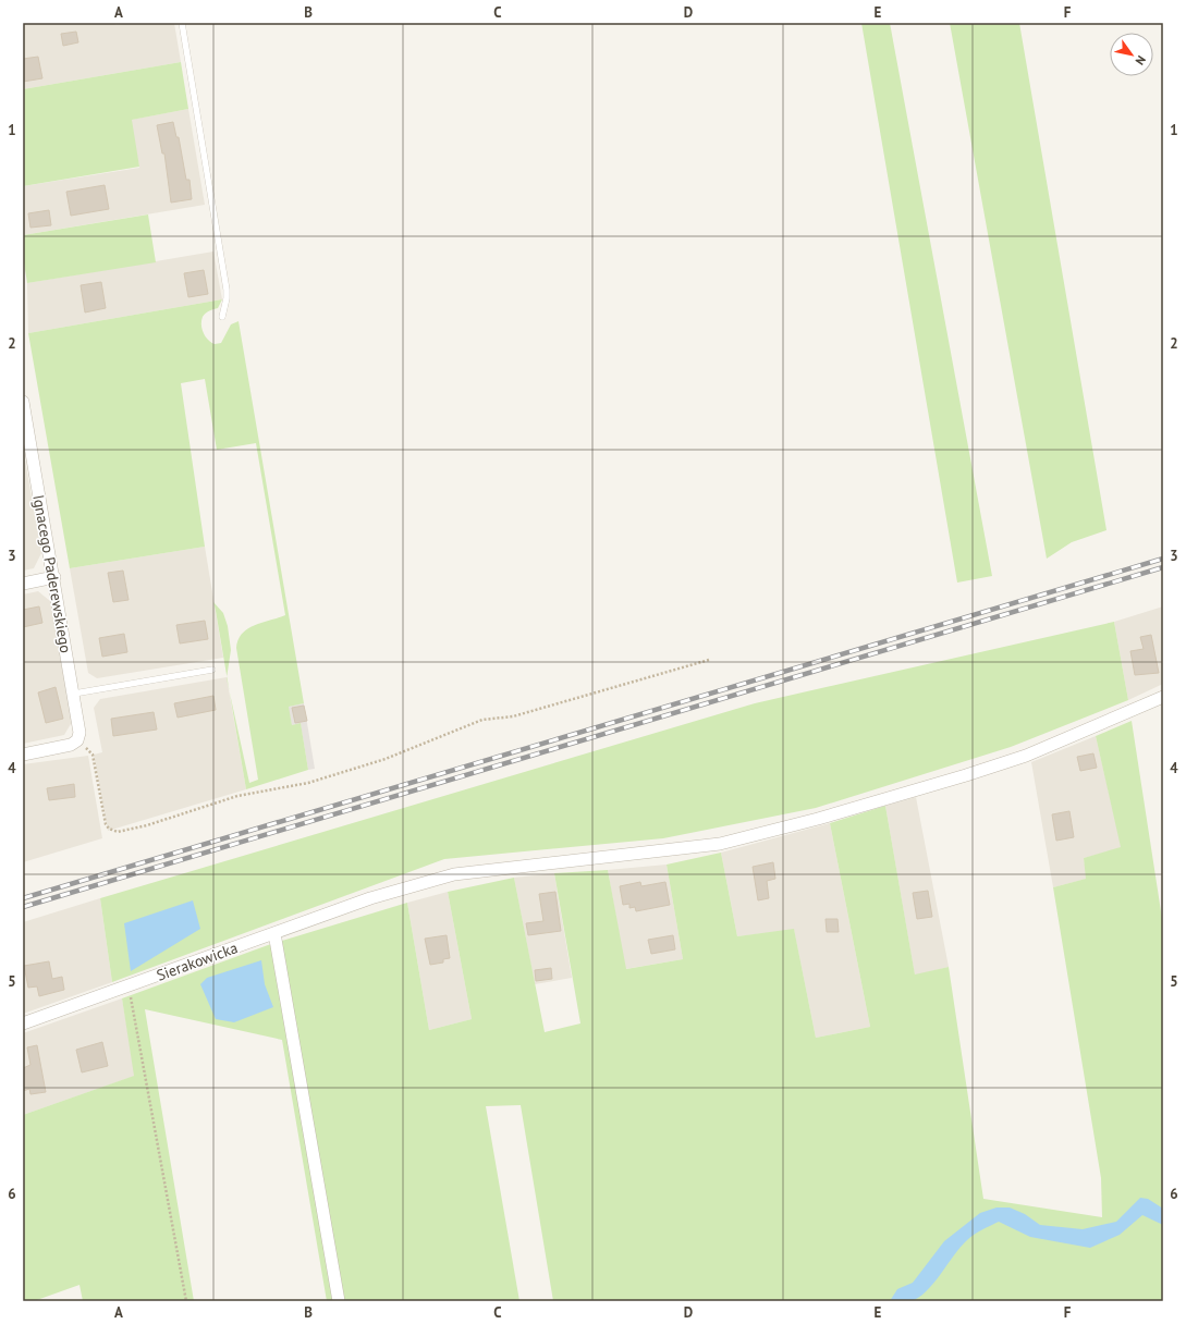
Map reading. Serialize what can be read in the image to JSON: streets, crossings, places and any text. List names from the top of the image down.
{
  "streets": {
    "street": ["Ignacego Paderewskiego", "Sierakowicka"]
  },
  "north": "bottom right",
  "grid": {
    "columns": [
      "A",
      "B",
      "C",
      "D",
      "E",
      "F"
    ],
    "rows": [
      "1",
      "2",
      "3",
      "4",
      "5",
      "6"
    ]
  }
}
